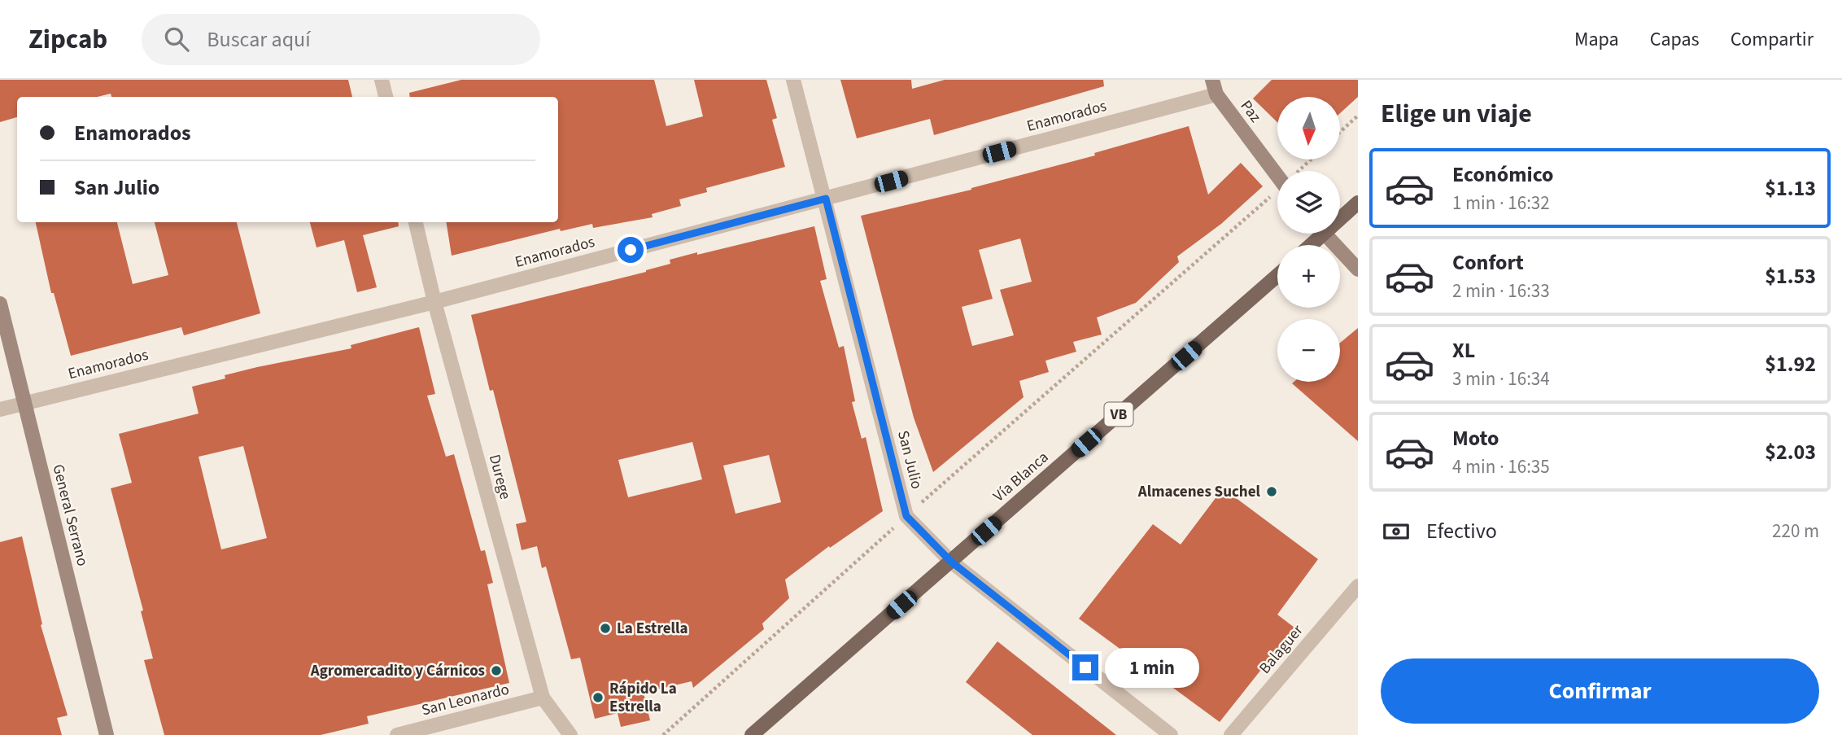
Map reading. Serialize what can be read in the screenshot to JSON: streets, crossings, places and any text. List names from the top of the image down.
{
  "streets": {
    "main road": ["VB", "Vía Blanca"],
    "street": [
      "Paz",
      "Enamorados",
      "San Julio",
      "Durege",
      "General Serrano",
      "Balaguer",
      "San Leonardo"
    ]
  },
  "crossings": [
    ["Paz", "Enamorados"],
    ["Enamorados", "San Julio"],
    ["Enamorados", "Durege"],
    ["Enamorados", "General Serrano"],
    ["Durege", "San Leonardo"]
  ],
  "places": [
    "Almacenes Suchel",
    "La Estrella",
    "Agromercadito y Cárnicos",
    "Rápido La Estrella"
  ],
  "north": "bottom",
  "page": {
    "header": "Zipcab",
    "search": "Buscar aquí",
    "nav": ["Mapa", "Capas", "Compartir"],
    "heading": "Elige un viaje",
    "map_buttons": ["+", "−"],
    "banner": ["Enamorados", "San Julio"],
    "list": [
      {
        "name": "Económico",
        "note": "1 min · 16:32",
        "value": "$1.13"
      },
      {
        "name": "Confort",
        "note": "2 min · 16:33",
        "value": "$1.53"
      },
      {
        "name": "XL",
        "note": "3 min · 16:34",
        "value": "$1.92"
      },
      {
        "name": "Moto",
        "note": "4 min · 16:35",
        "value": "$2.03"
      }
    ],
    "pay": ["Efectivo", "220 m"],
    "buttons": "Confirmar",
    "bubble": "1 min"
  }
}
